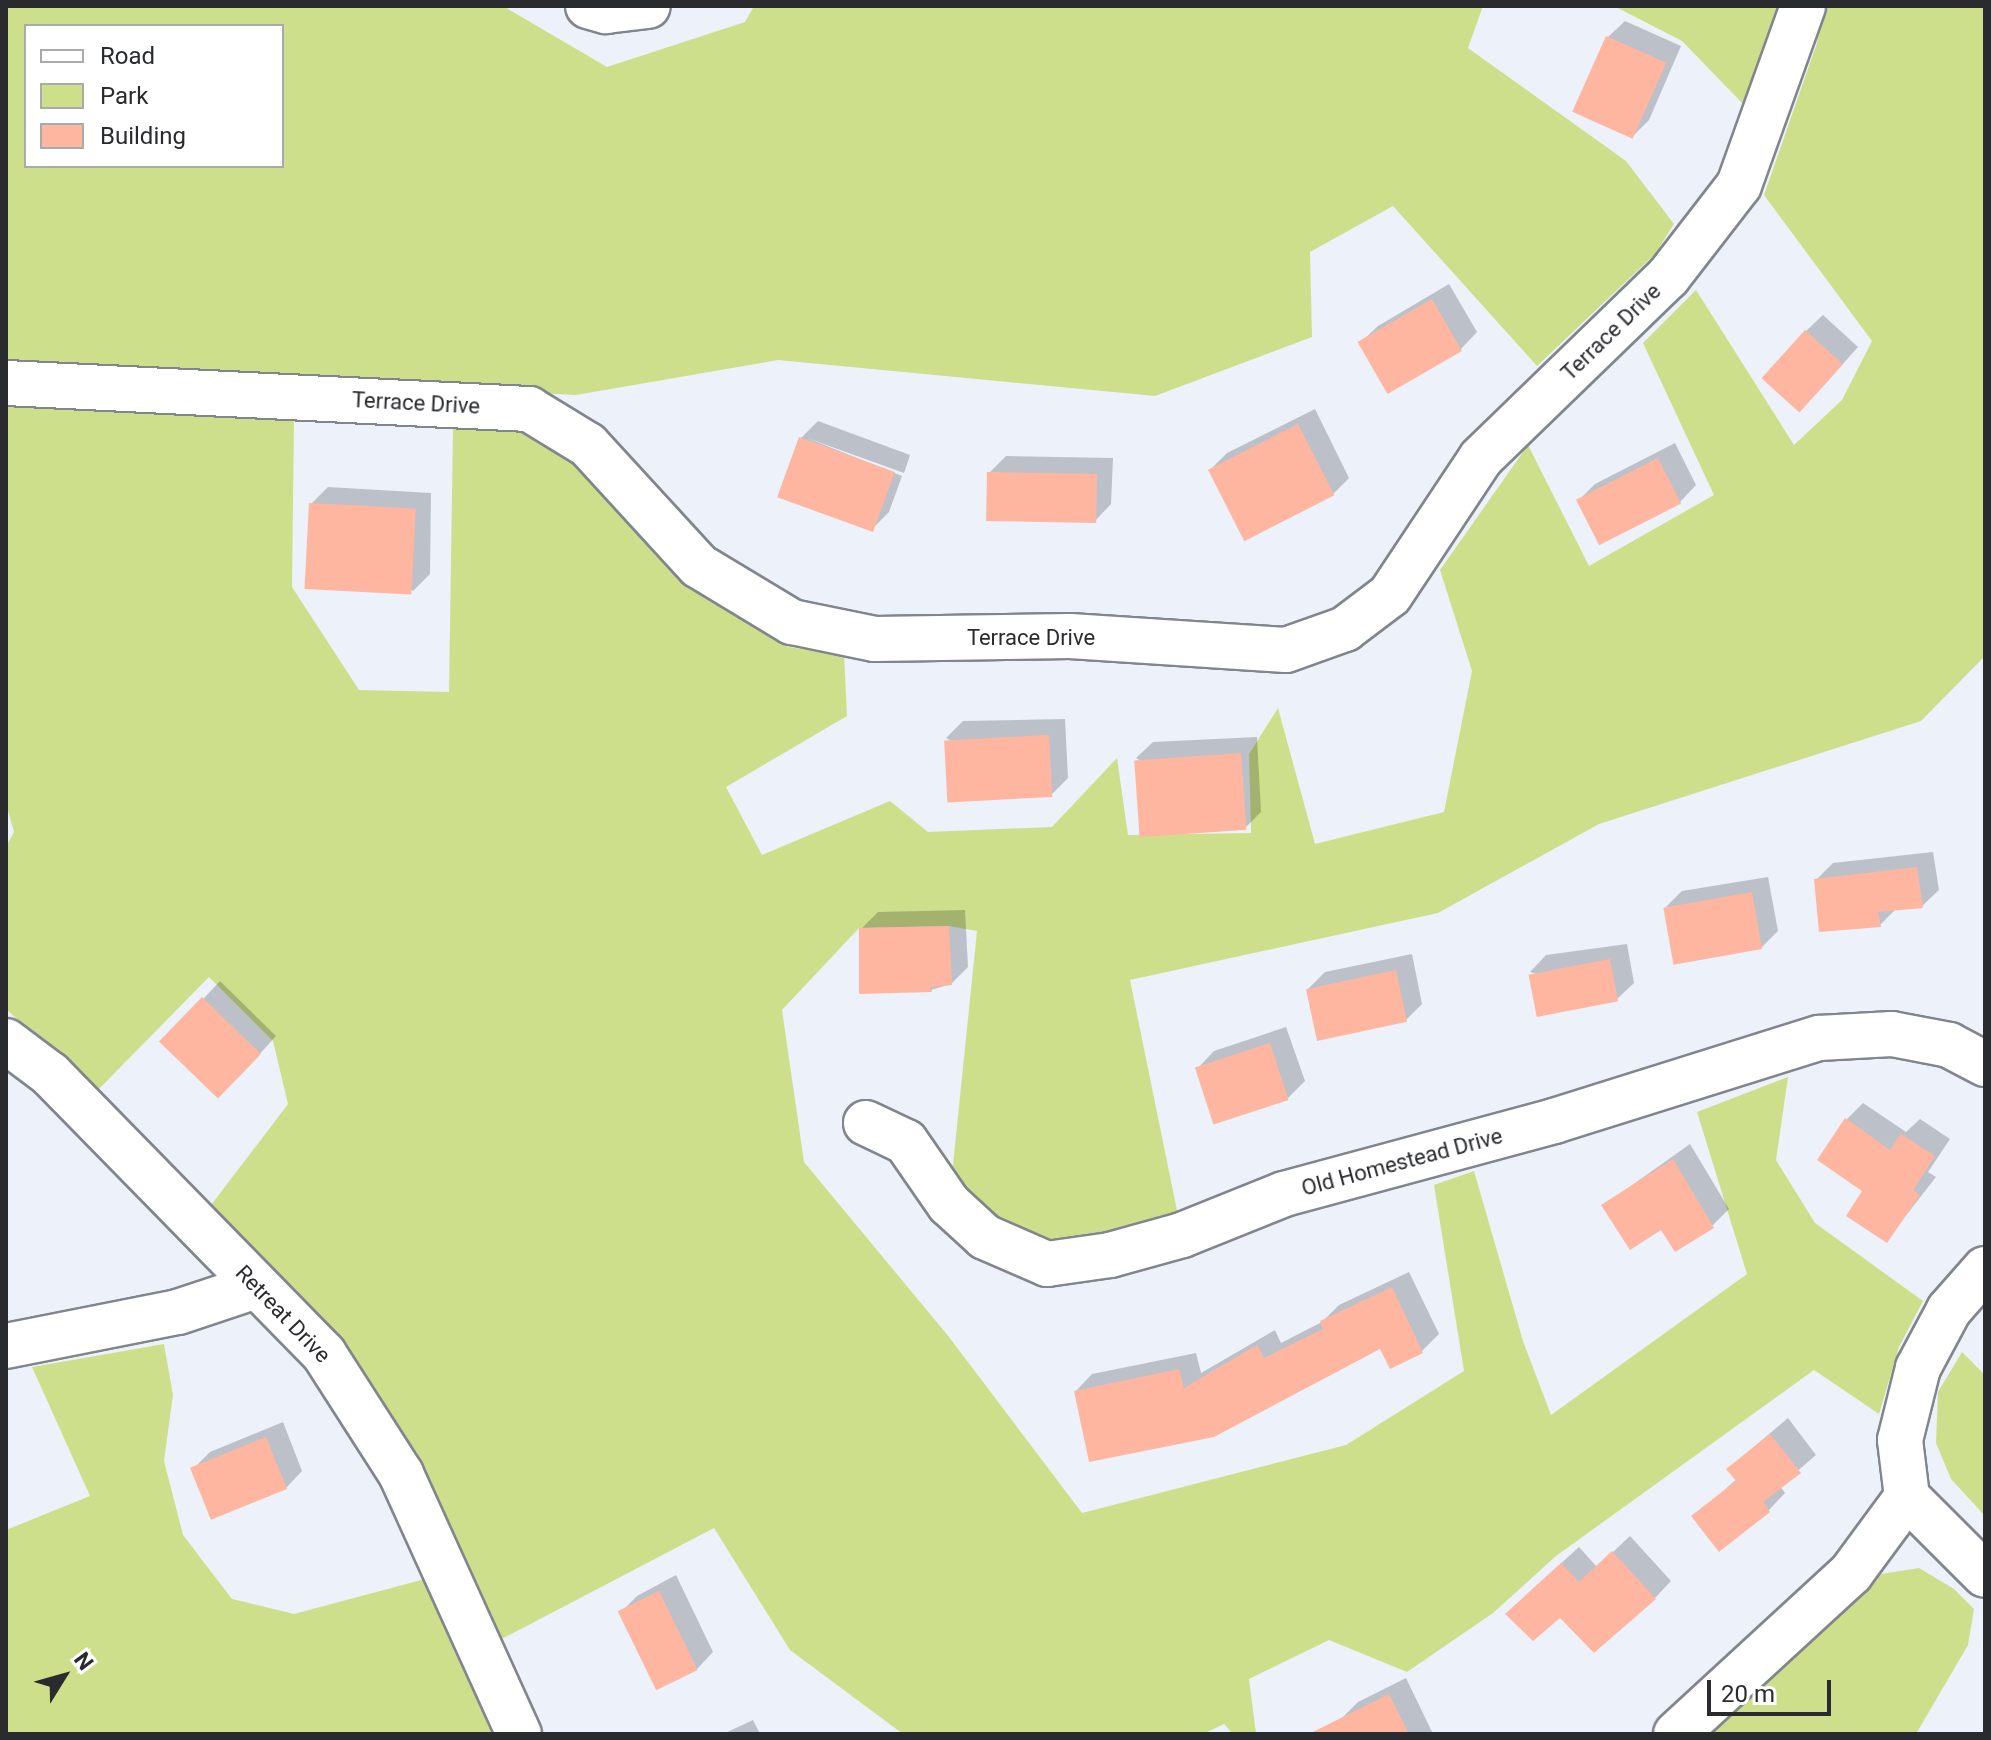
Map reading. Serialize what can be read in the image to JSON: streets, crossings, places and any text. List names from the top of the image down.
{
  "streets": {
    "street": ["Terrace Drive", "Old Homestead Drive", "Retreat Drive"]
  },
  "legend": ["Road", "Park", "Building"],
  "scale_bar": "20 m",
  "north": "top right"
}
